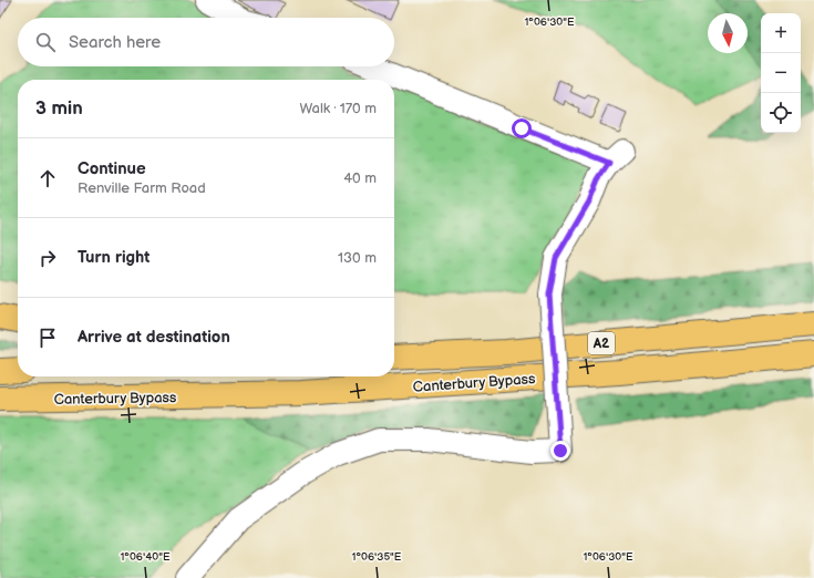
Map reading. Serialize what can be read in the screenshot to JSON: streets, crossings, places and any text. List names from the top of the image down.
{
  "streets": {
    "highway": ["A2", "Canterbury Bypass"]
  },
  "crossings": [
    ["A2", "Canterbury Bypass"]
  ],
  "north": "bottom",
  "page": {
    "map_buttons": ["+", "−"],
    "search": "Search here",
    "heading": ["3 min", "Walk · 170 m"],
    "list": [
      ["Continue", "Renville Farm Road", "40 m"],
      ["Turn right", "130 m"],
      "Arrive at destination"
    ]
  },
  "coordinates": ["1°06'30\"E", "1°06'40\"E", "1°06'35\"E"]
}
